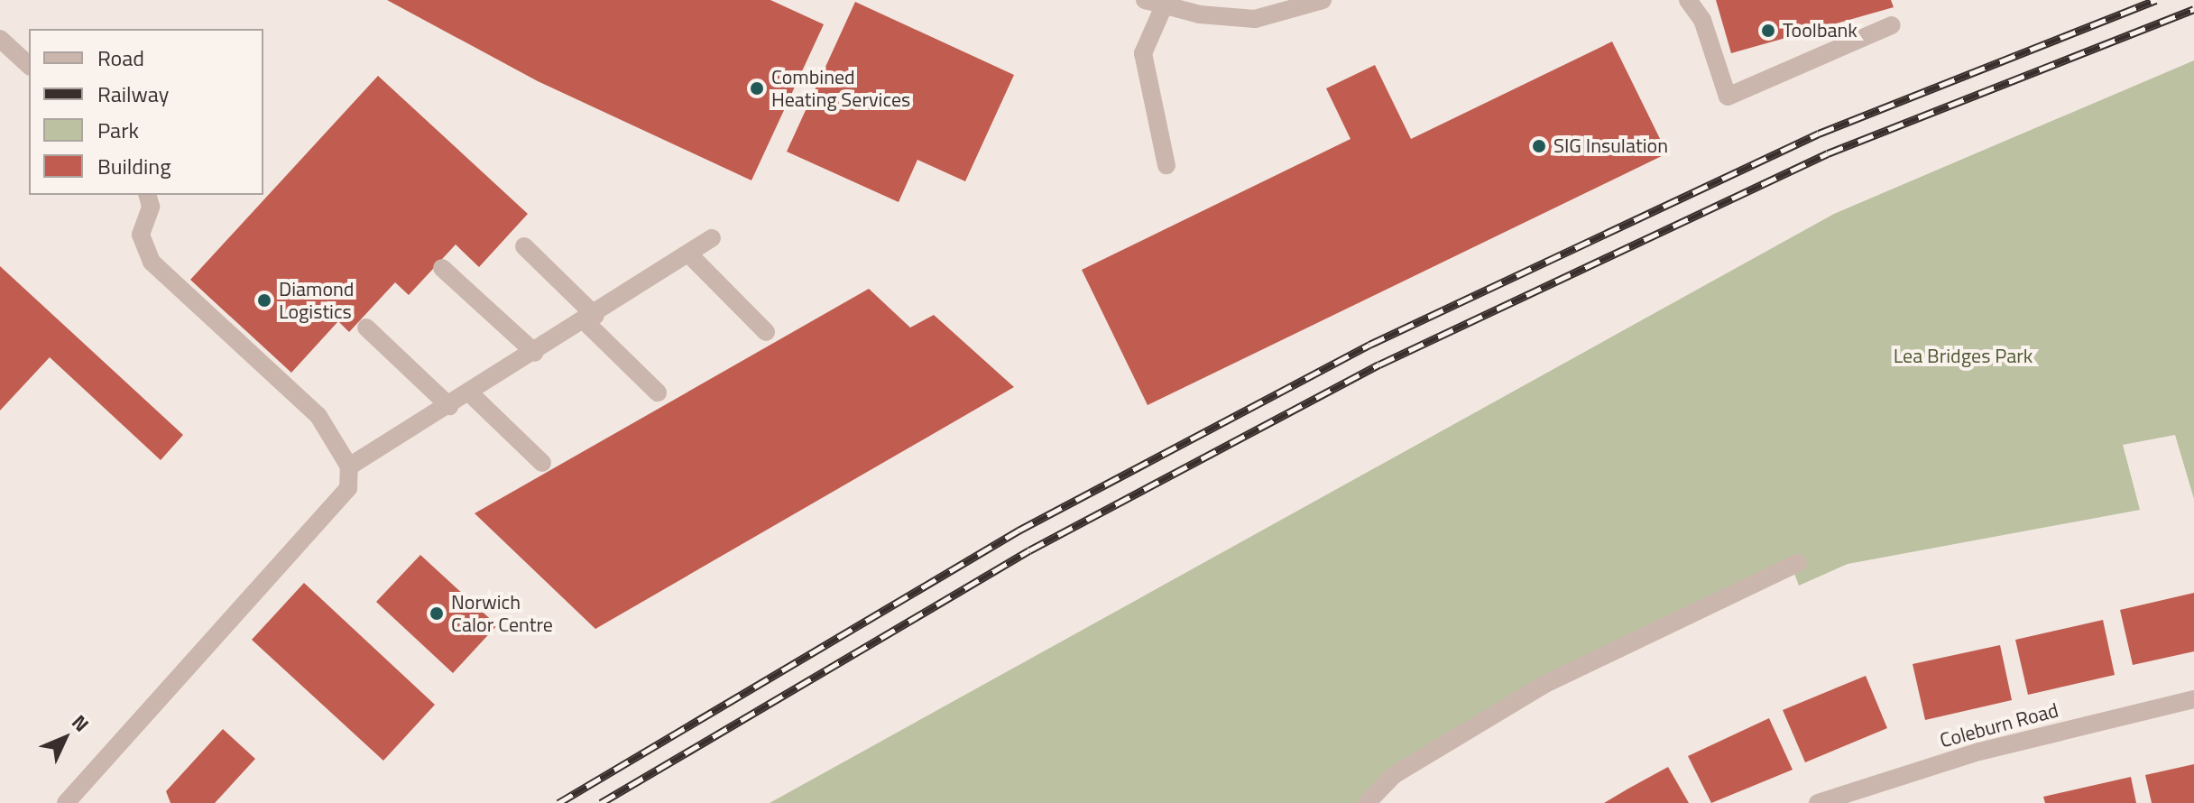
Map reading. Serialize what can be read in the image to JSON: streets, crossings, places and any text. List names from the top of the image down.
{
  "streets": {
    "street": ["Coleburn Road"]
  },
  "parks": ["Lea Bridges Park"],
  "places": [
    "Toolbank",
    "Combined Heating Services",
    "SIG Insulation",
    "Diamond Logistics",
    "Norwich Calor Centre"
  ],
  "legend": [
    "Road",
    "Railway",
    "Park",
    "Building"
  ],
  "north": "top right"
}
